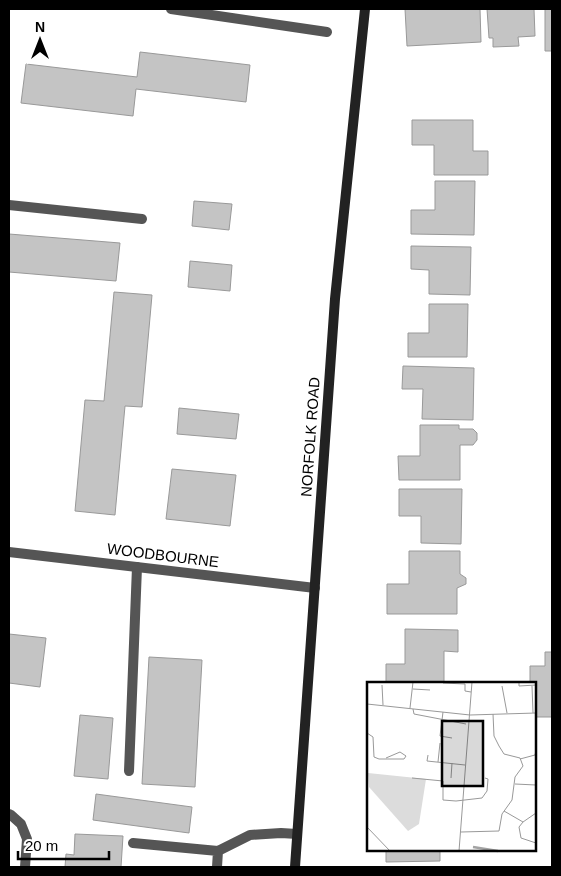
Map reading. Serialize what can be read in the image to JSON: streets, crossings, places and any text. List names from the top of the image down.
{
  "streets": {
    "main road": ["NORFOLK ROAD"],
    "street": ["WOODBOURNE"]
  },
  "crossings": [
    ["NORFOLK ROAD", "WOODBOURNE"]
  ],
  "scale_bar": "20 m",
  "north": "top"
}
